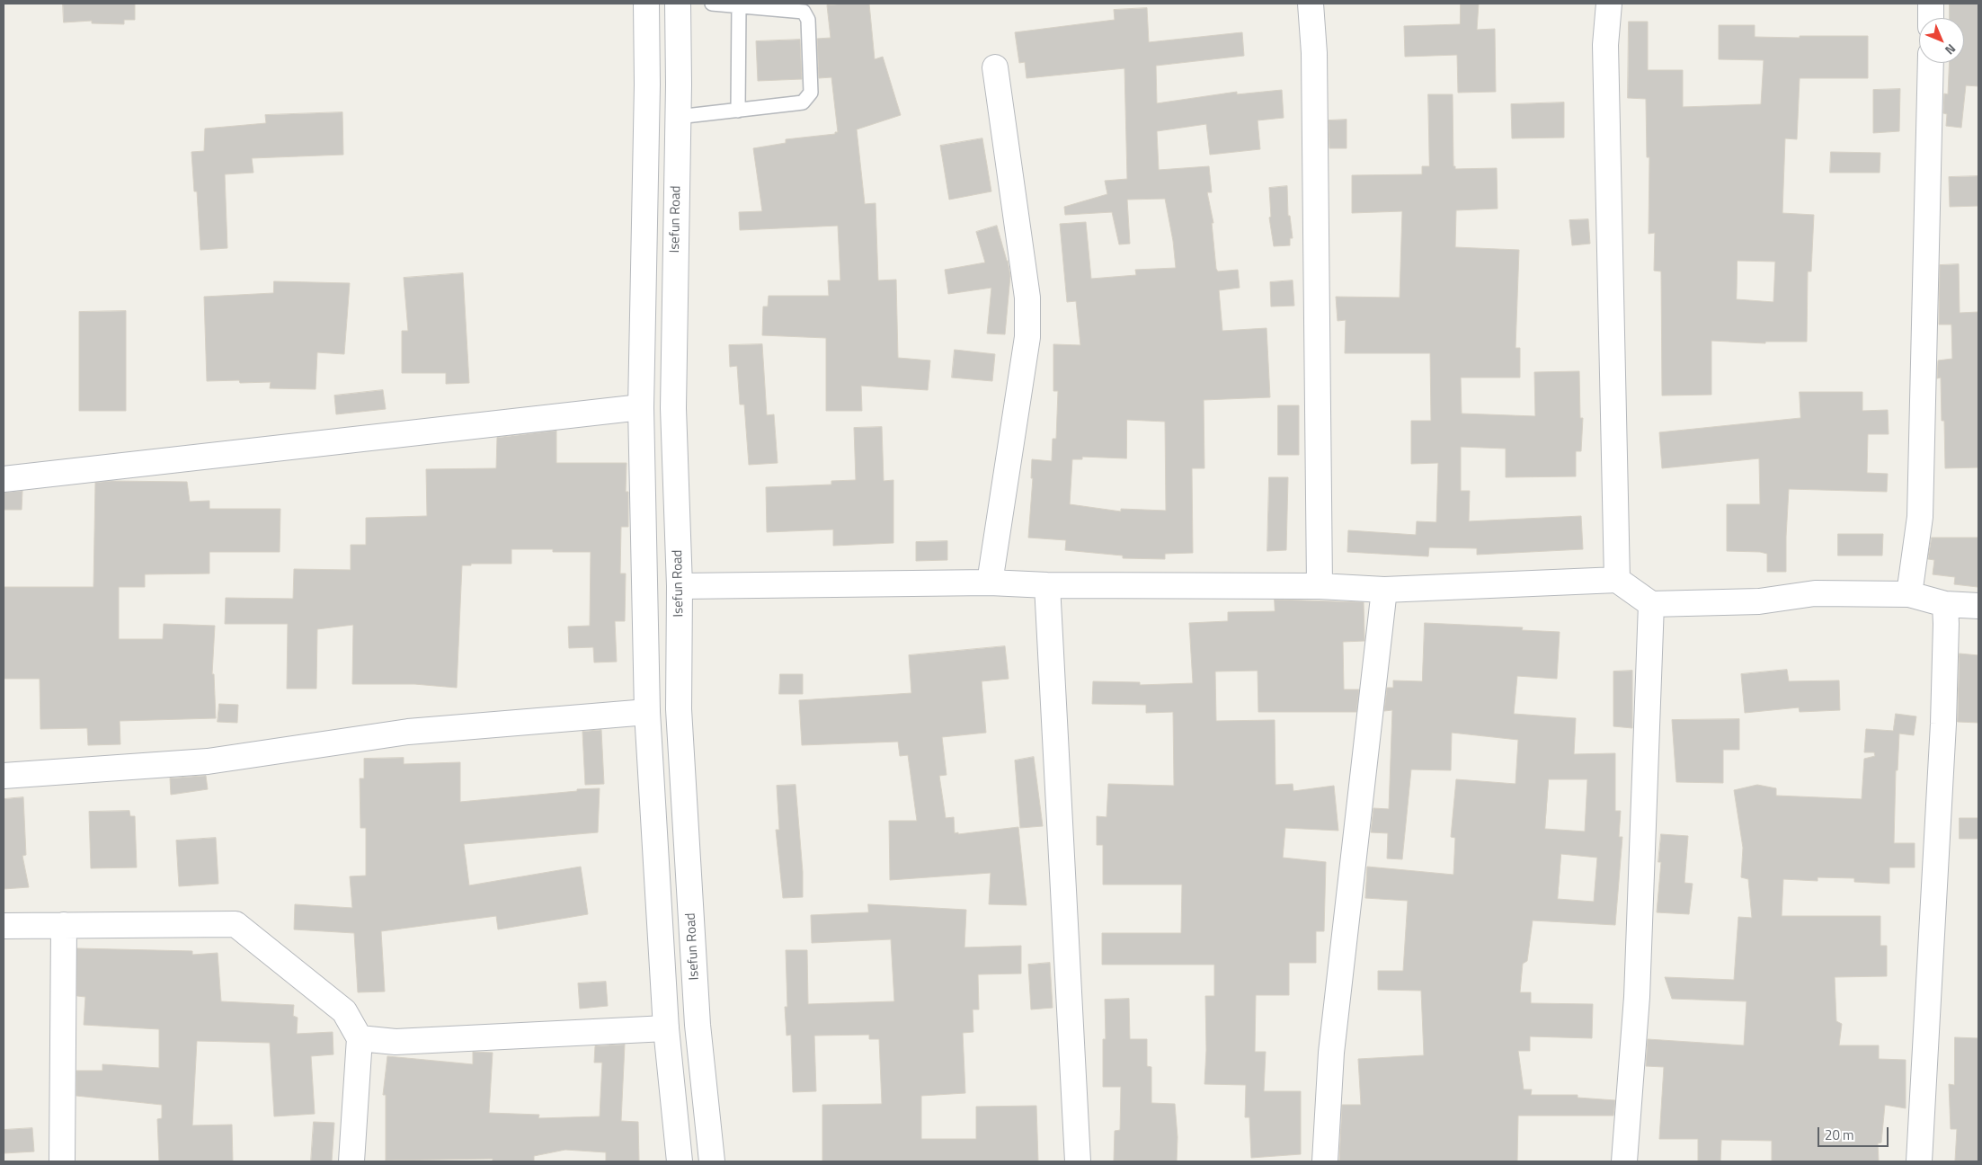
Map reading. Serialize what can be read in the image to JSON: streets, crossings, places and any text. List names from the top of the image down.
{
  "streets": {
    "street": ["Isefun Road"]
  },
  "scale_bar": "20 m",
  "north": "bottom right"
}
